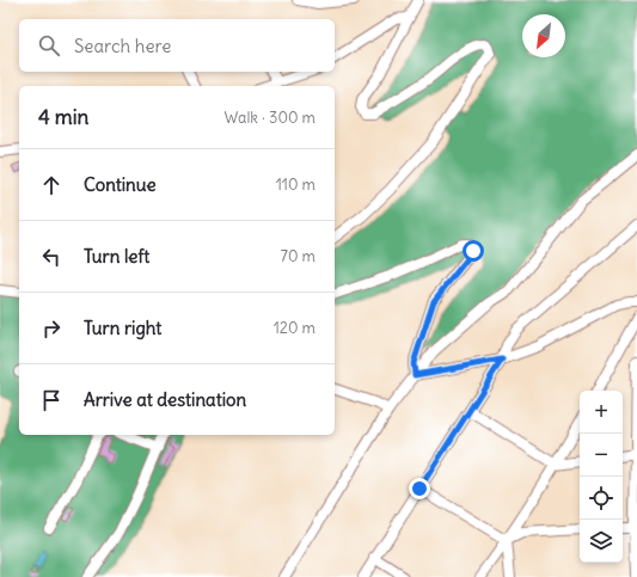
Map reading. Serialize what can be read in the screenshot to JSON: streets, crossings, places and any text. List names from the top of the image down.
{
  "north": "bottom left",
  "page": {
    "search": "Search here",
    "heading": ["4 min", "Walk · 300 m"],
    "list": [
      ["Continue", "110 m"],
      ["Turn left", "70 m"],
      ["Turn right", "120 m"],
      "Arrive at destination"
    ],
    "map_buttons": ["+", "−"]
  }
}
